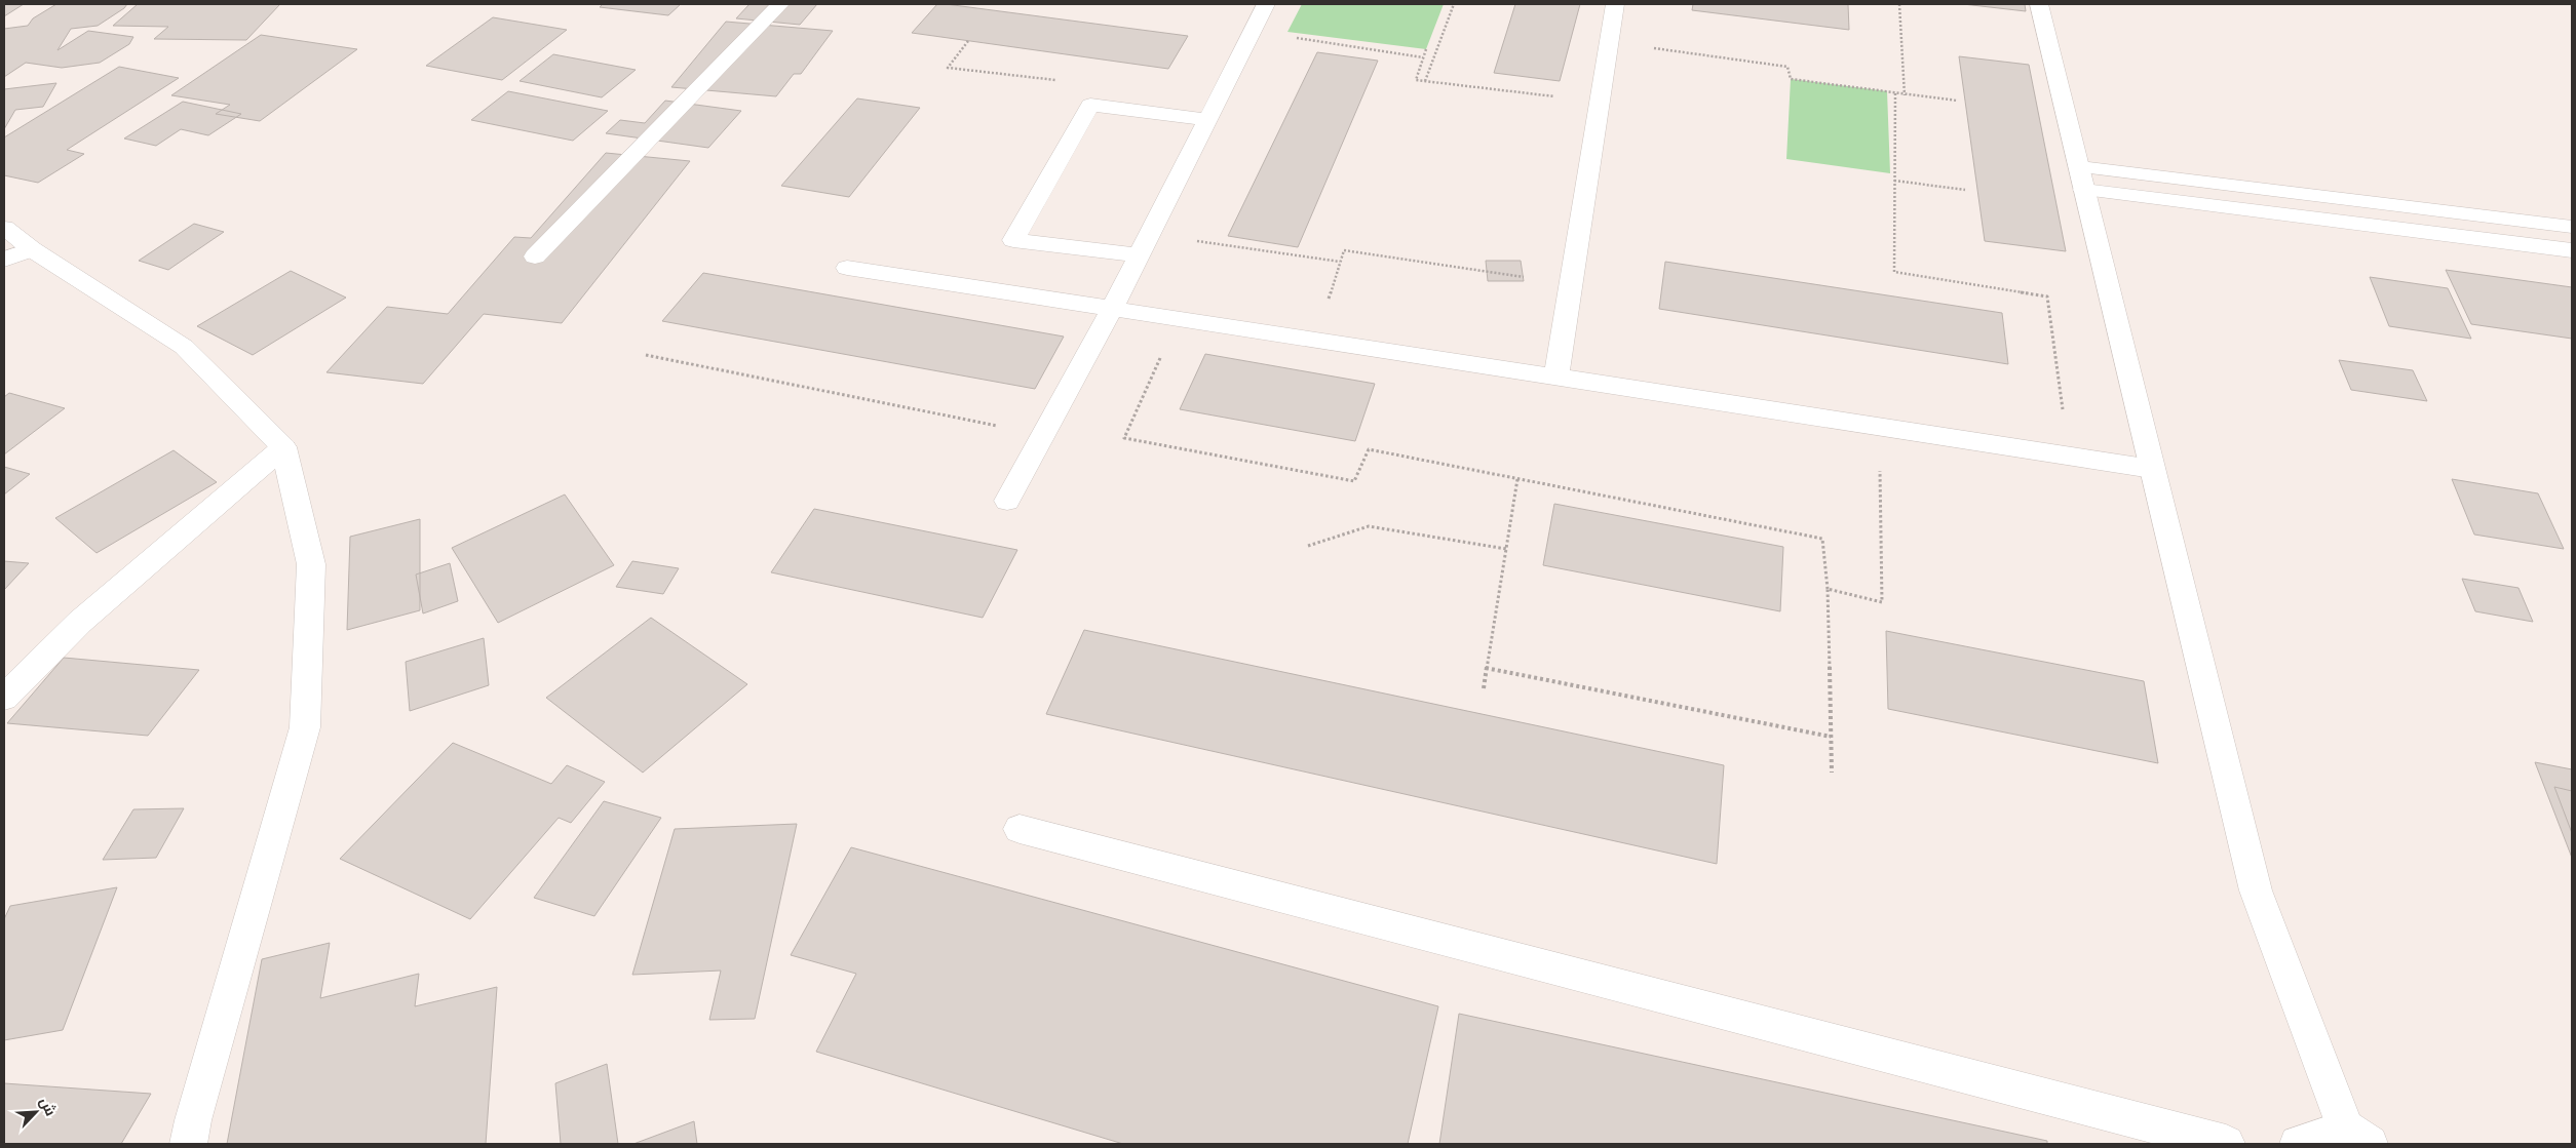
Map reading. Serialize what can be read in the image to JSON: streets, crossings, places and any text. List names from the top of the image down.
{
  "north": "top right"
}
